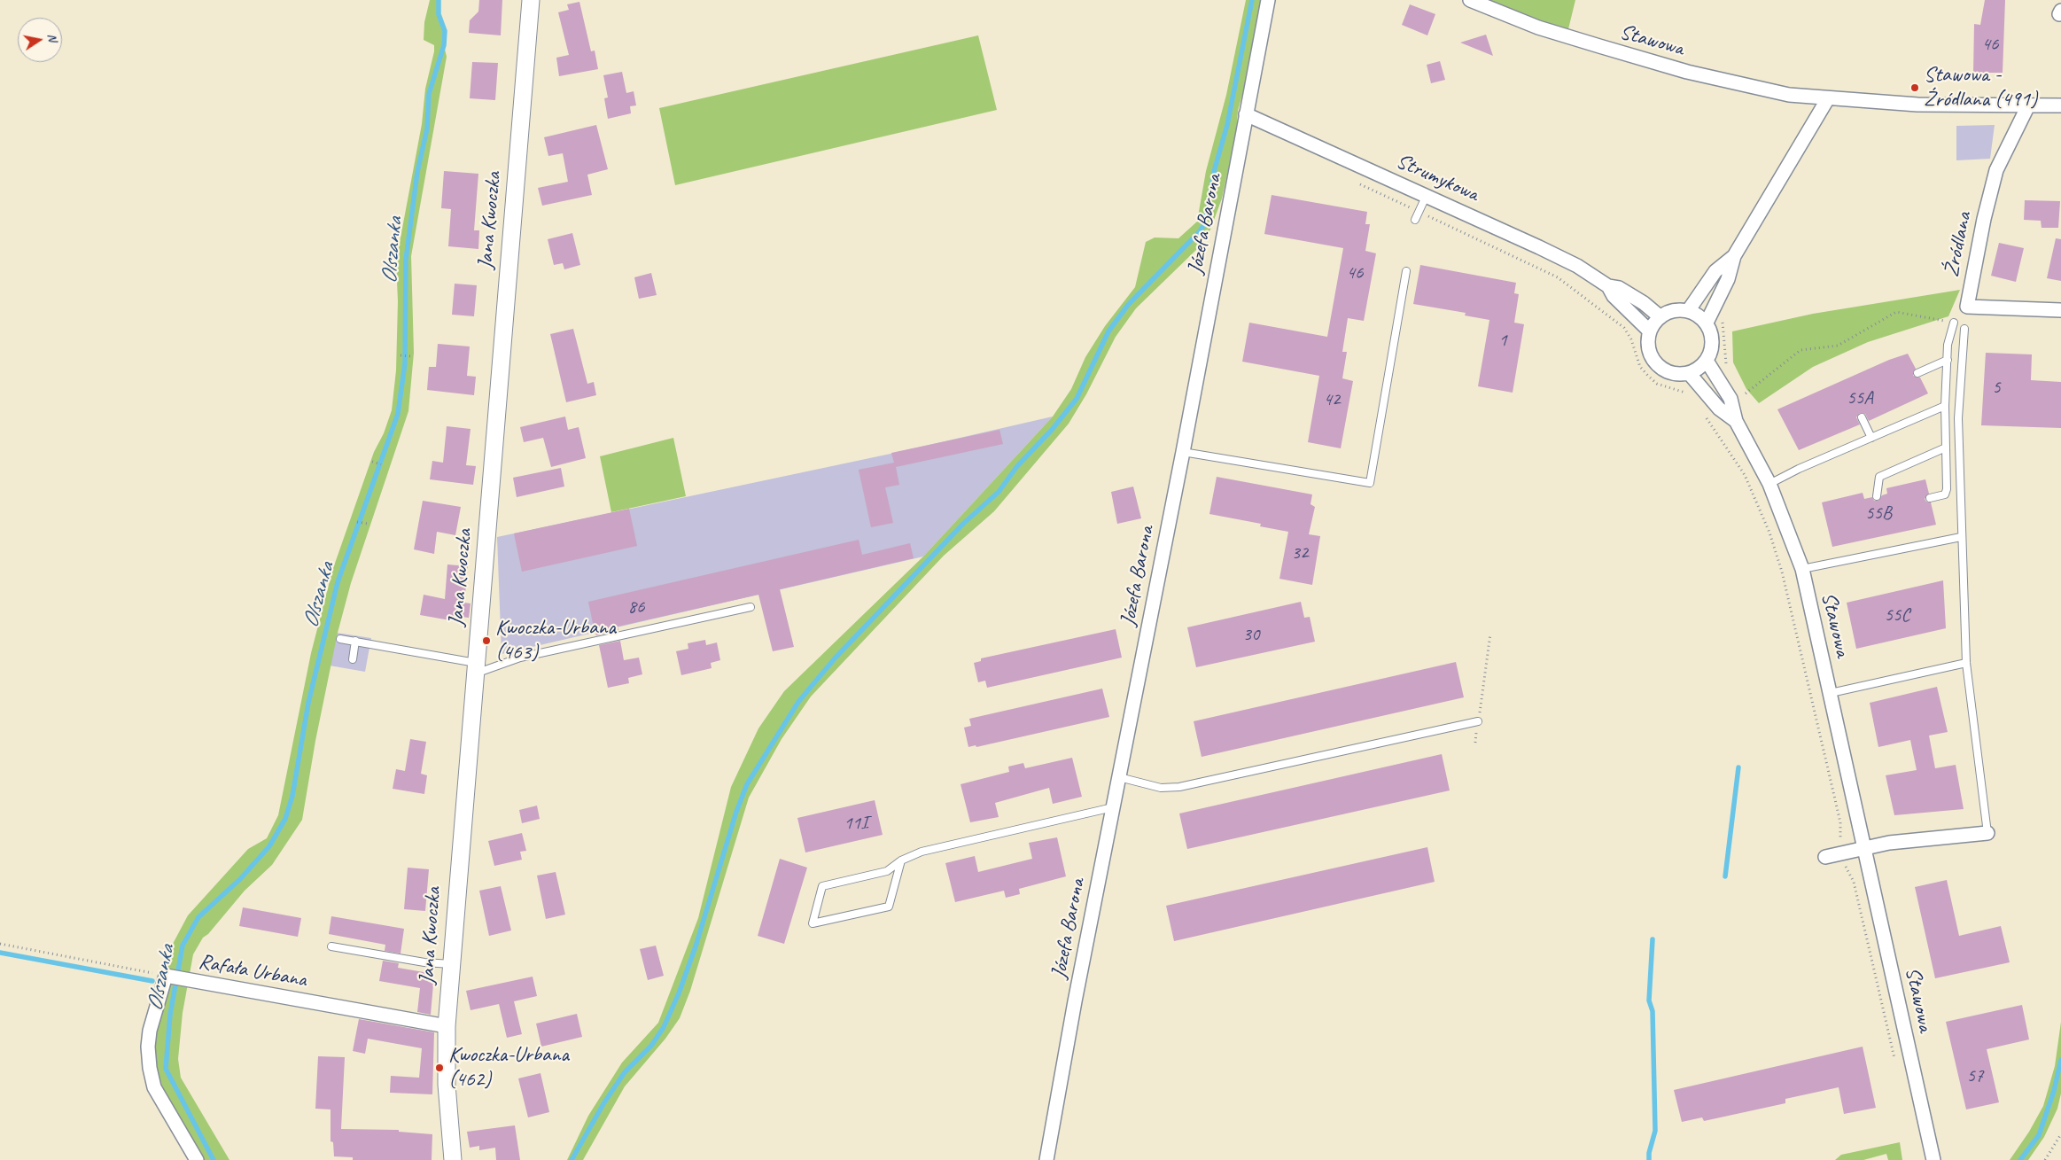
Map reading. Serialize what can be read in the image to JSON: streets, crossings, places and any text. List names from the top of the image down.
{
  "streets": {
    "street": [
      "Stawowa",
      "Strumykowa",
      "Jana Kwoczka",
      "Józefa Barona",
      "Źródlana",
      "Rafała Urbana"
    ]
  },
  "crossings": [
    ["Stawowa", "Strumykowa"],
    ["Stawowa", "Źródlana"],
    ["Strumykowa", "Józefa Barona"],
    ["Jana Kwoczka", "Rafała Urbana"]
  ],
  "water": ["Olszanka"],
  "places": ["Stawowa - Źródlana (491)", "Kwoczka-Urbana (463)", "Kwoczka-Urbana (462)"],
  "house_numbers": [
    "46",
    "46",
    "1",
    "5",
    "55A",
    "42",
    "55B",
    "32",
    "86",
    "55C",
    "30",
    "11I",
    "57"
  ],
  "north": "right"
}
